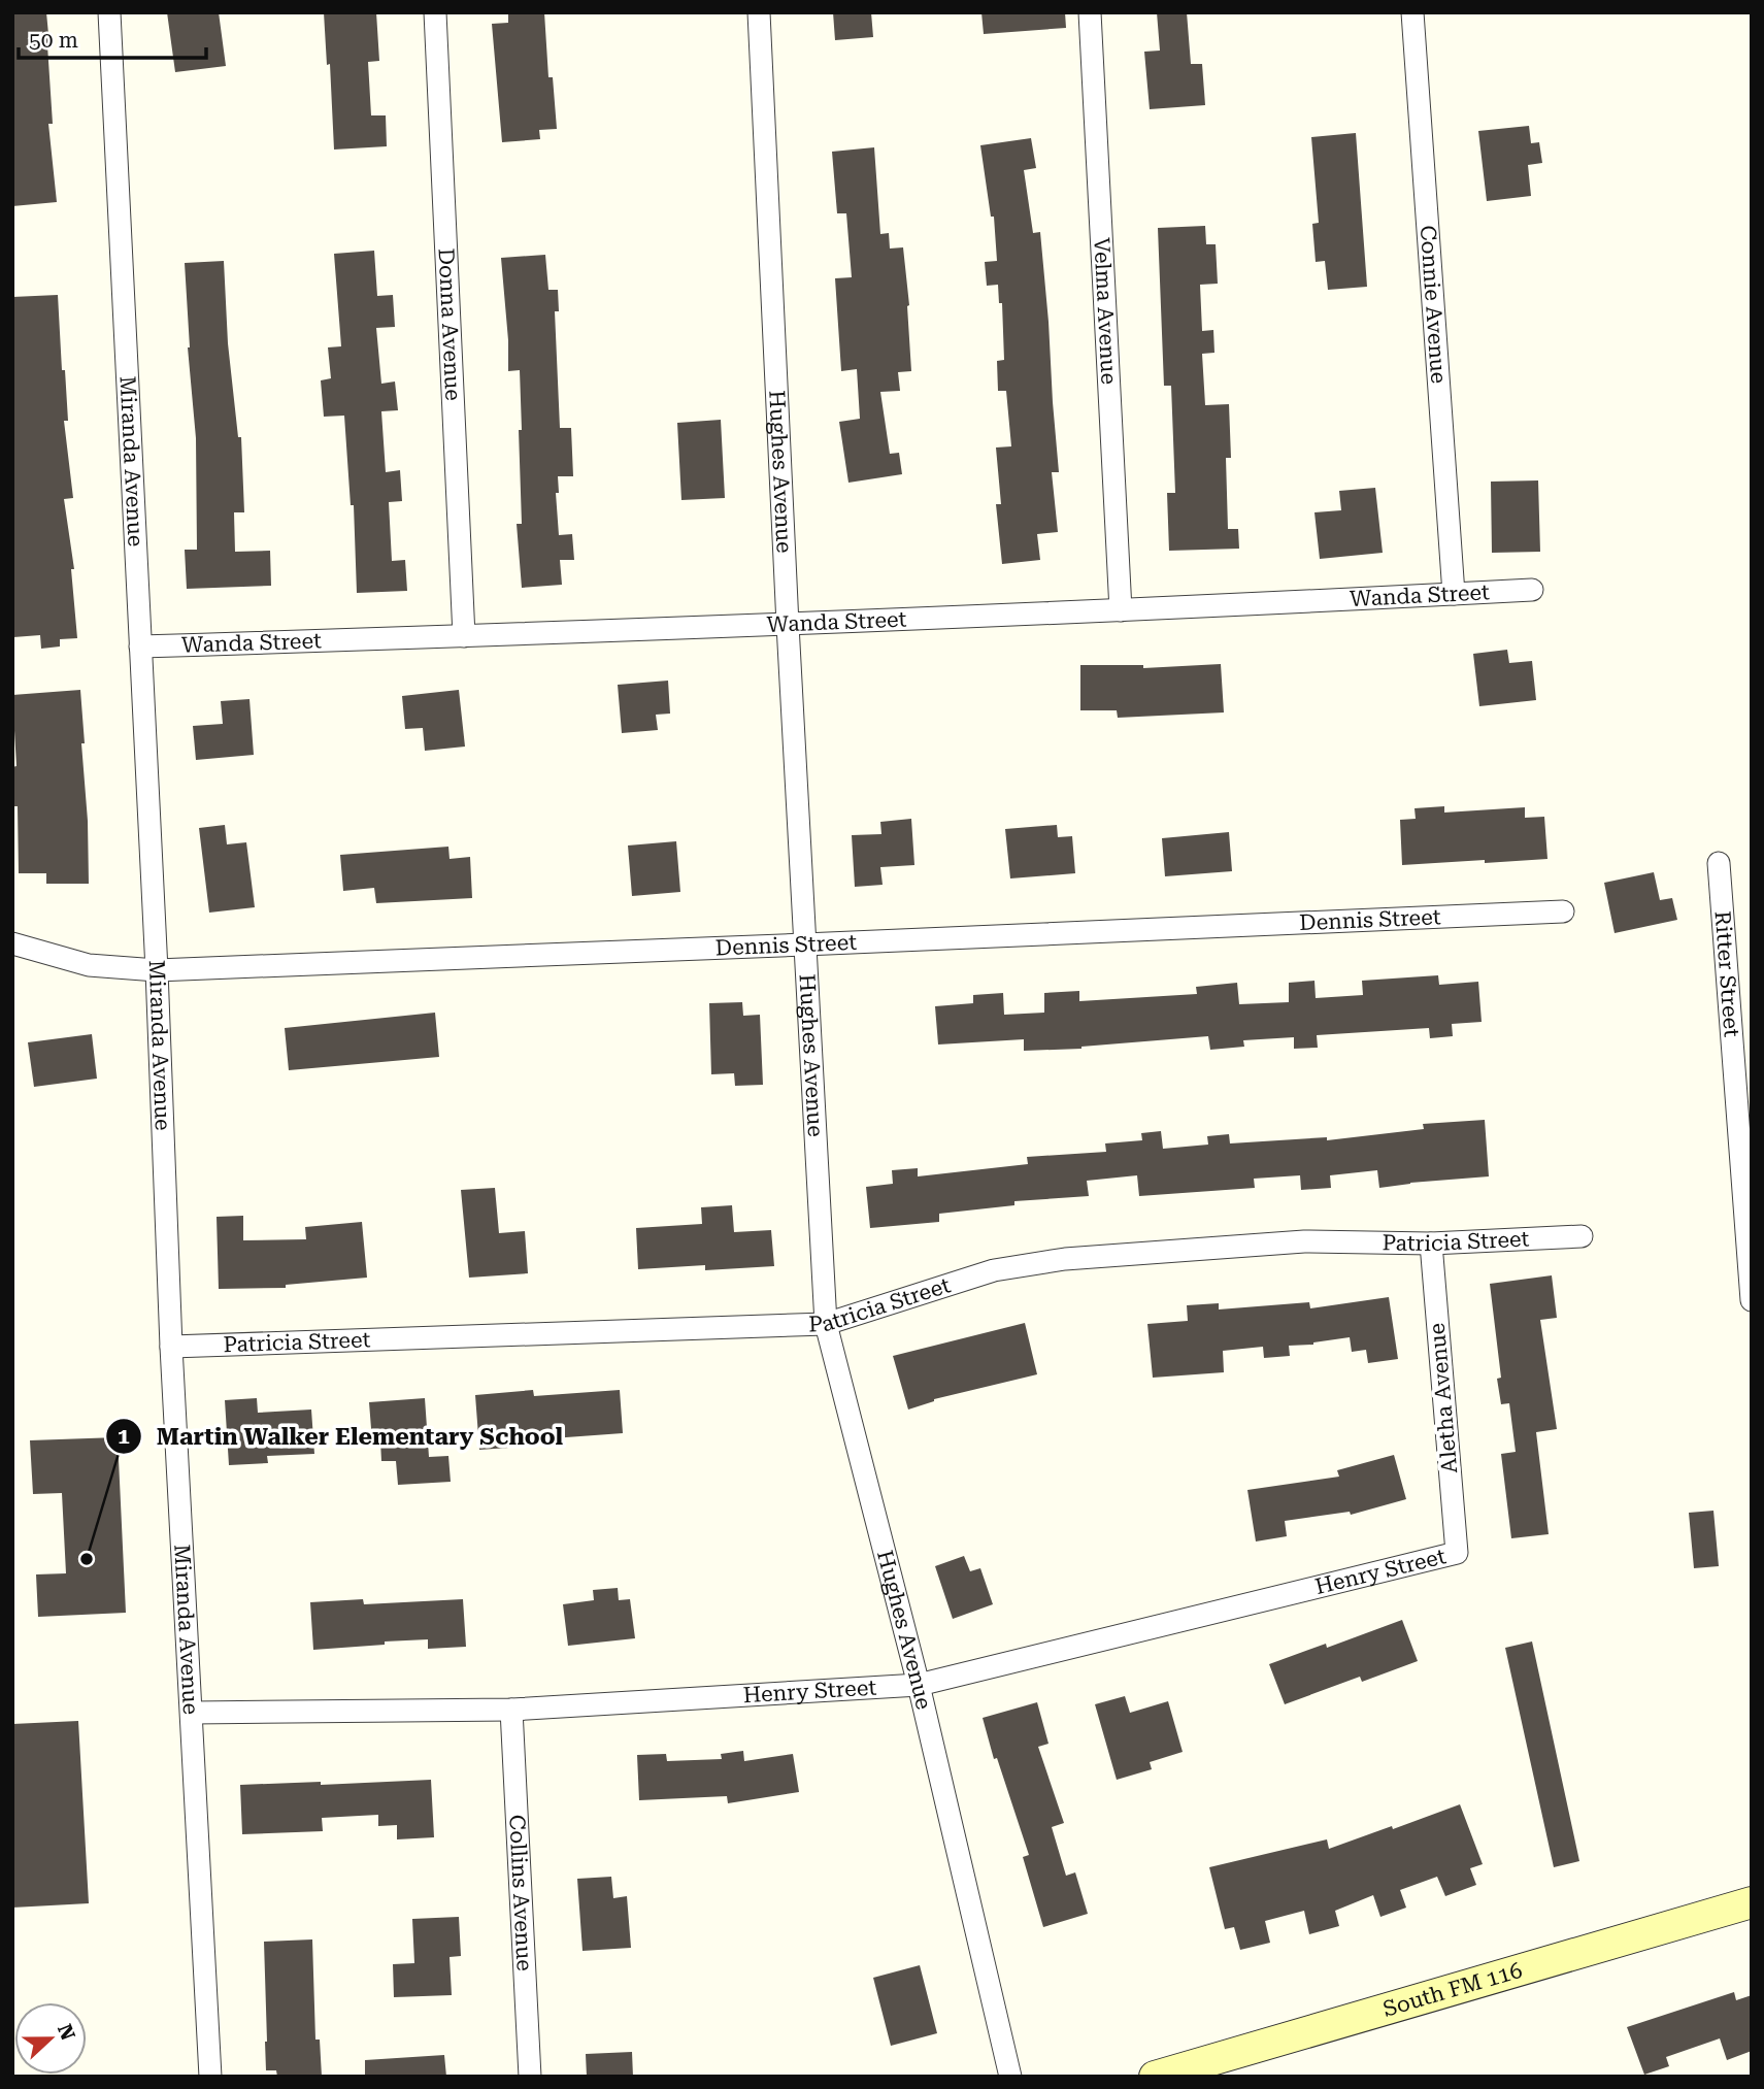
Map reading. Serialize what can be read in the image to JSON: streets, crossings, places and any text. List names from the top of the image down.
{
  "streets": {
    "main road": ["South FM 116"],
    "street": [
      "Connie Avenue",
      "Velma Avenue",
      "Donna Avenue",
      "Miranda Avenue",
      "Hughes Avenue",
      "Wanda Street",
      "Dennis Street",
      "Ritter Street",
      "Patricia Street",
      "Aletha Avenue",
      "Henry Street",
      "Collins Avenue"
    ]
  },
  "crossings": [
    ["Connie Avenue", "Wanda Street"],
    ["Velma Avenue", "Wanda Street"],
    ["Donna Avenue", "Wanda Street"],
    ["Miranda Avenue", "Wanda Street"],
    ["Miranda Avenue", "Dennis Street"],
    ["Miranda Avenue", "Patricia Street"],
    ["Miranda Avenue", "Henry Street"],
    ["Hughes Avenue", "Wanda Street"],
    ["Hughes Avenue", "Dennis Street"],
    ["Hughes Avenue", "Patricia Street"],
    ["Hughes Avenue", "Henry Street"],
    ["Patricia Street", "Aletha Avenue"],
    ["Aletha Avenue", "Henry Street"],
    ["Henry Street", "Collins Avenue"]
  ],
  "places": ["Martin Walker Elementary School"],
  "scale_bar": "50 m",
  "north": "right"
}
